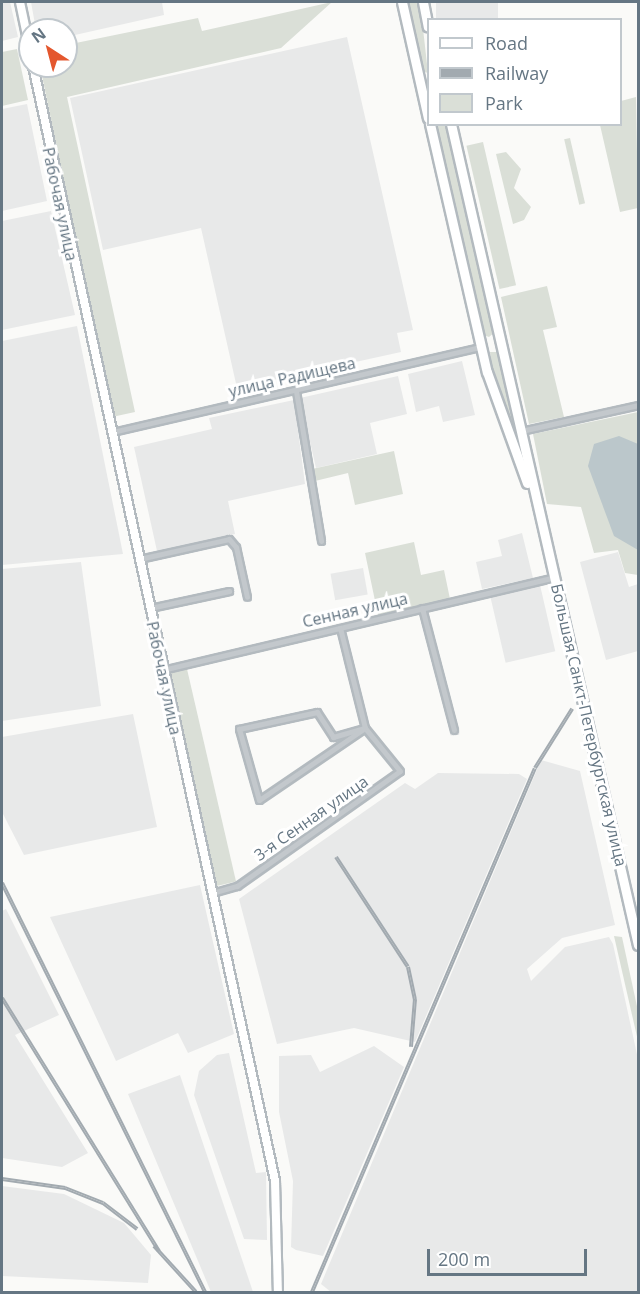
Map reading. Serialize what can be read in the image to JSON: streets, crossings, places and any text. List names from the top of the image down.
{
  "streets": {
    "main road": ["Рабочая улица", "Большая Санкт-Петербургская улица"],
    "street": ["улица Радищева", "Сенная улица", "3-я Сенная улица"]
  },
  "crossings": [
    ["Рабочая улица", "улица Радищева"],
    ["Рабочая улица", "Сенная улица"],
    ["улица Радищева", "Большая Санкт-Петербургская улица"],
    ["Сенная улица", "Большая Санкт-Петербургская улица"]
  ],
  "legend": ["Road", "Railway", "Park"],
  "scale_bar": "200 m",
  "north": "top left"
}
